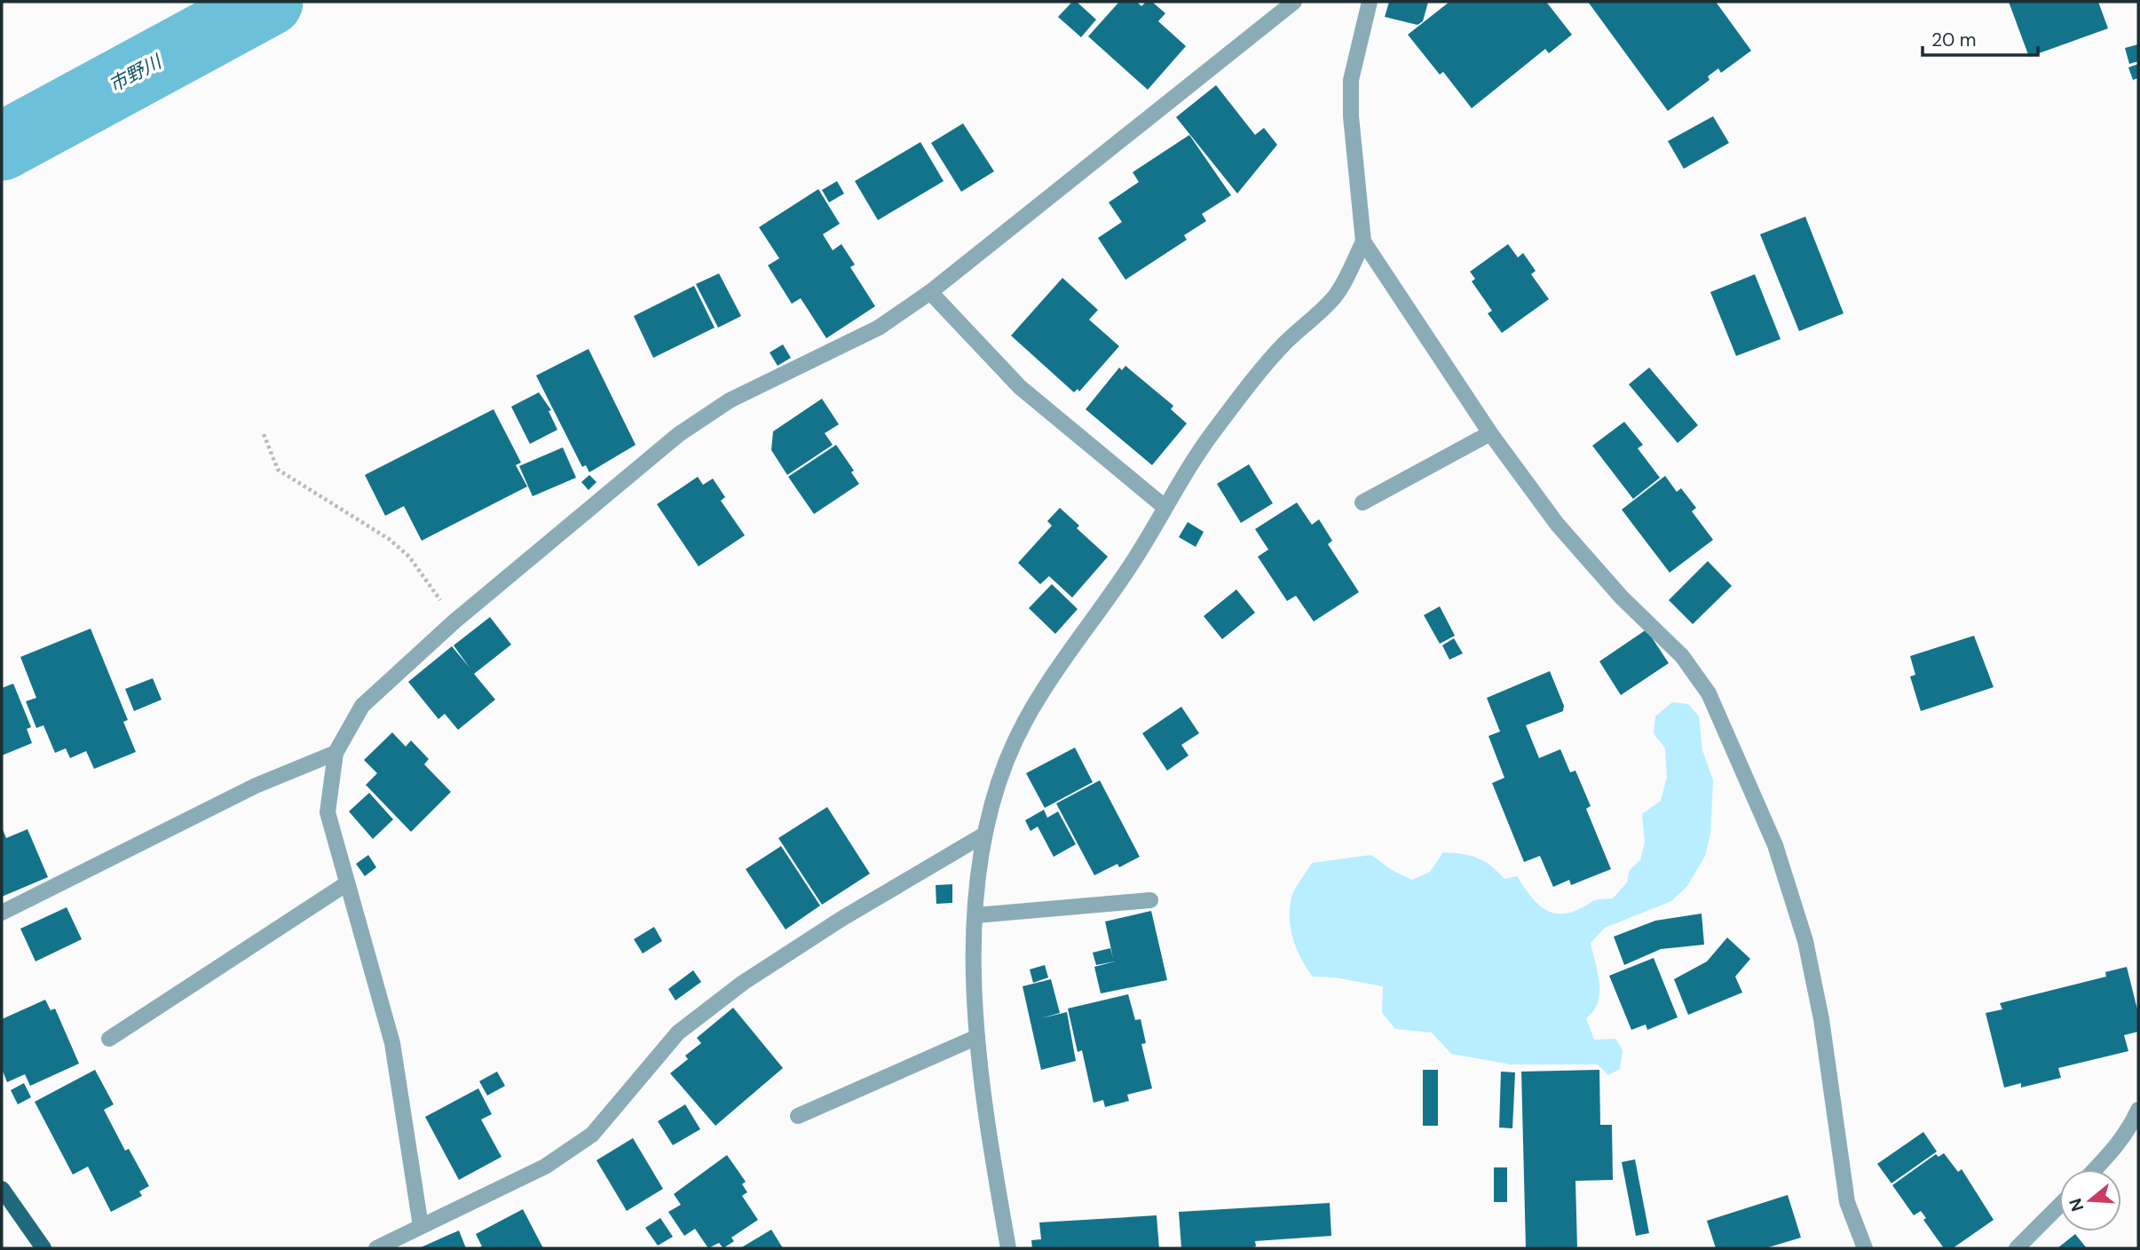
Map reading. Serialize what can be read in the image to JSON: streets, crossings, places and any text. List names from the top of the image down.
{
  "water": ["市野川"],
  "scale_bar": "20 m",
  "north": "left"
}
